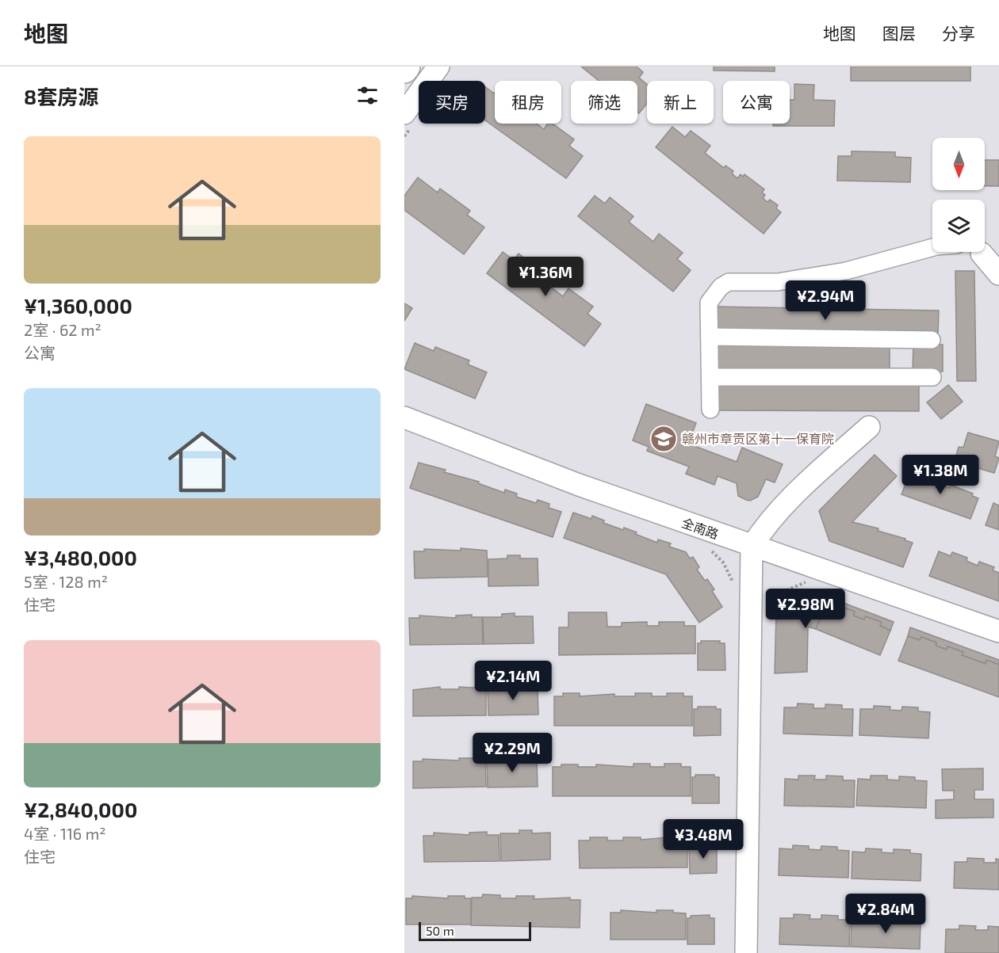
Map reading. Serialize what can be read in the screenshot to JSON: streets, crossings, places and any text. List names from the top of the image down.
{
  "streets": {
    "street": ["全南路"]
  },
  "places": {
    "school or university": ["赣州市章贡区第十一保育院"]
  },
  "scale_bar": "50 m",
  "north": "bottom",
  "page": {
    "header": "地图",
    "nav": ["地图", "图层", "分享"],
    "heading": "8套房源",
    "chip": [
      "买房",
      "租房",
      "筛选",
      "新上",
      "公寓"
    ],
    "list": [
      {
        "name": "¥1,360,000",
        "note": "2室 · 62 m² · 公寓"
      },
      {
        "name": "¥3,480,000",
        "note": "5室 · 128 m² · 住宅"
      },
      {
        "name": "¥2,840,000",
        "note": "4室 · 116 m² · 住宅"
      }
    ],
    "price": [
      "¥1.36M",
      "¥2.94M",
      "¥1.38M",
      "¥2.98M",
      "¥2.14M",
      "¥2.29M",
      "¥3.48M",
      "¥2.84M"
    ],
    "scale": "50 m"
  }
}
